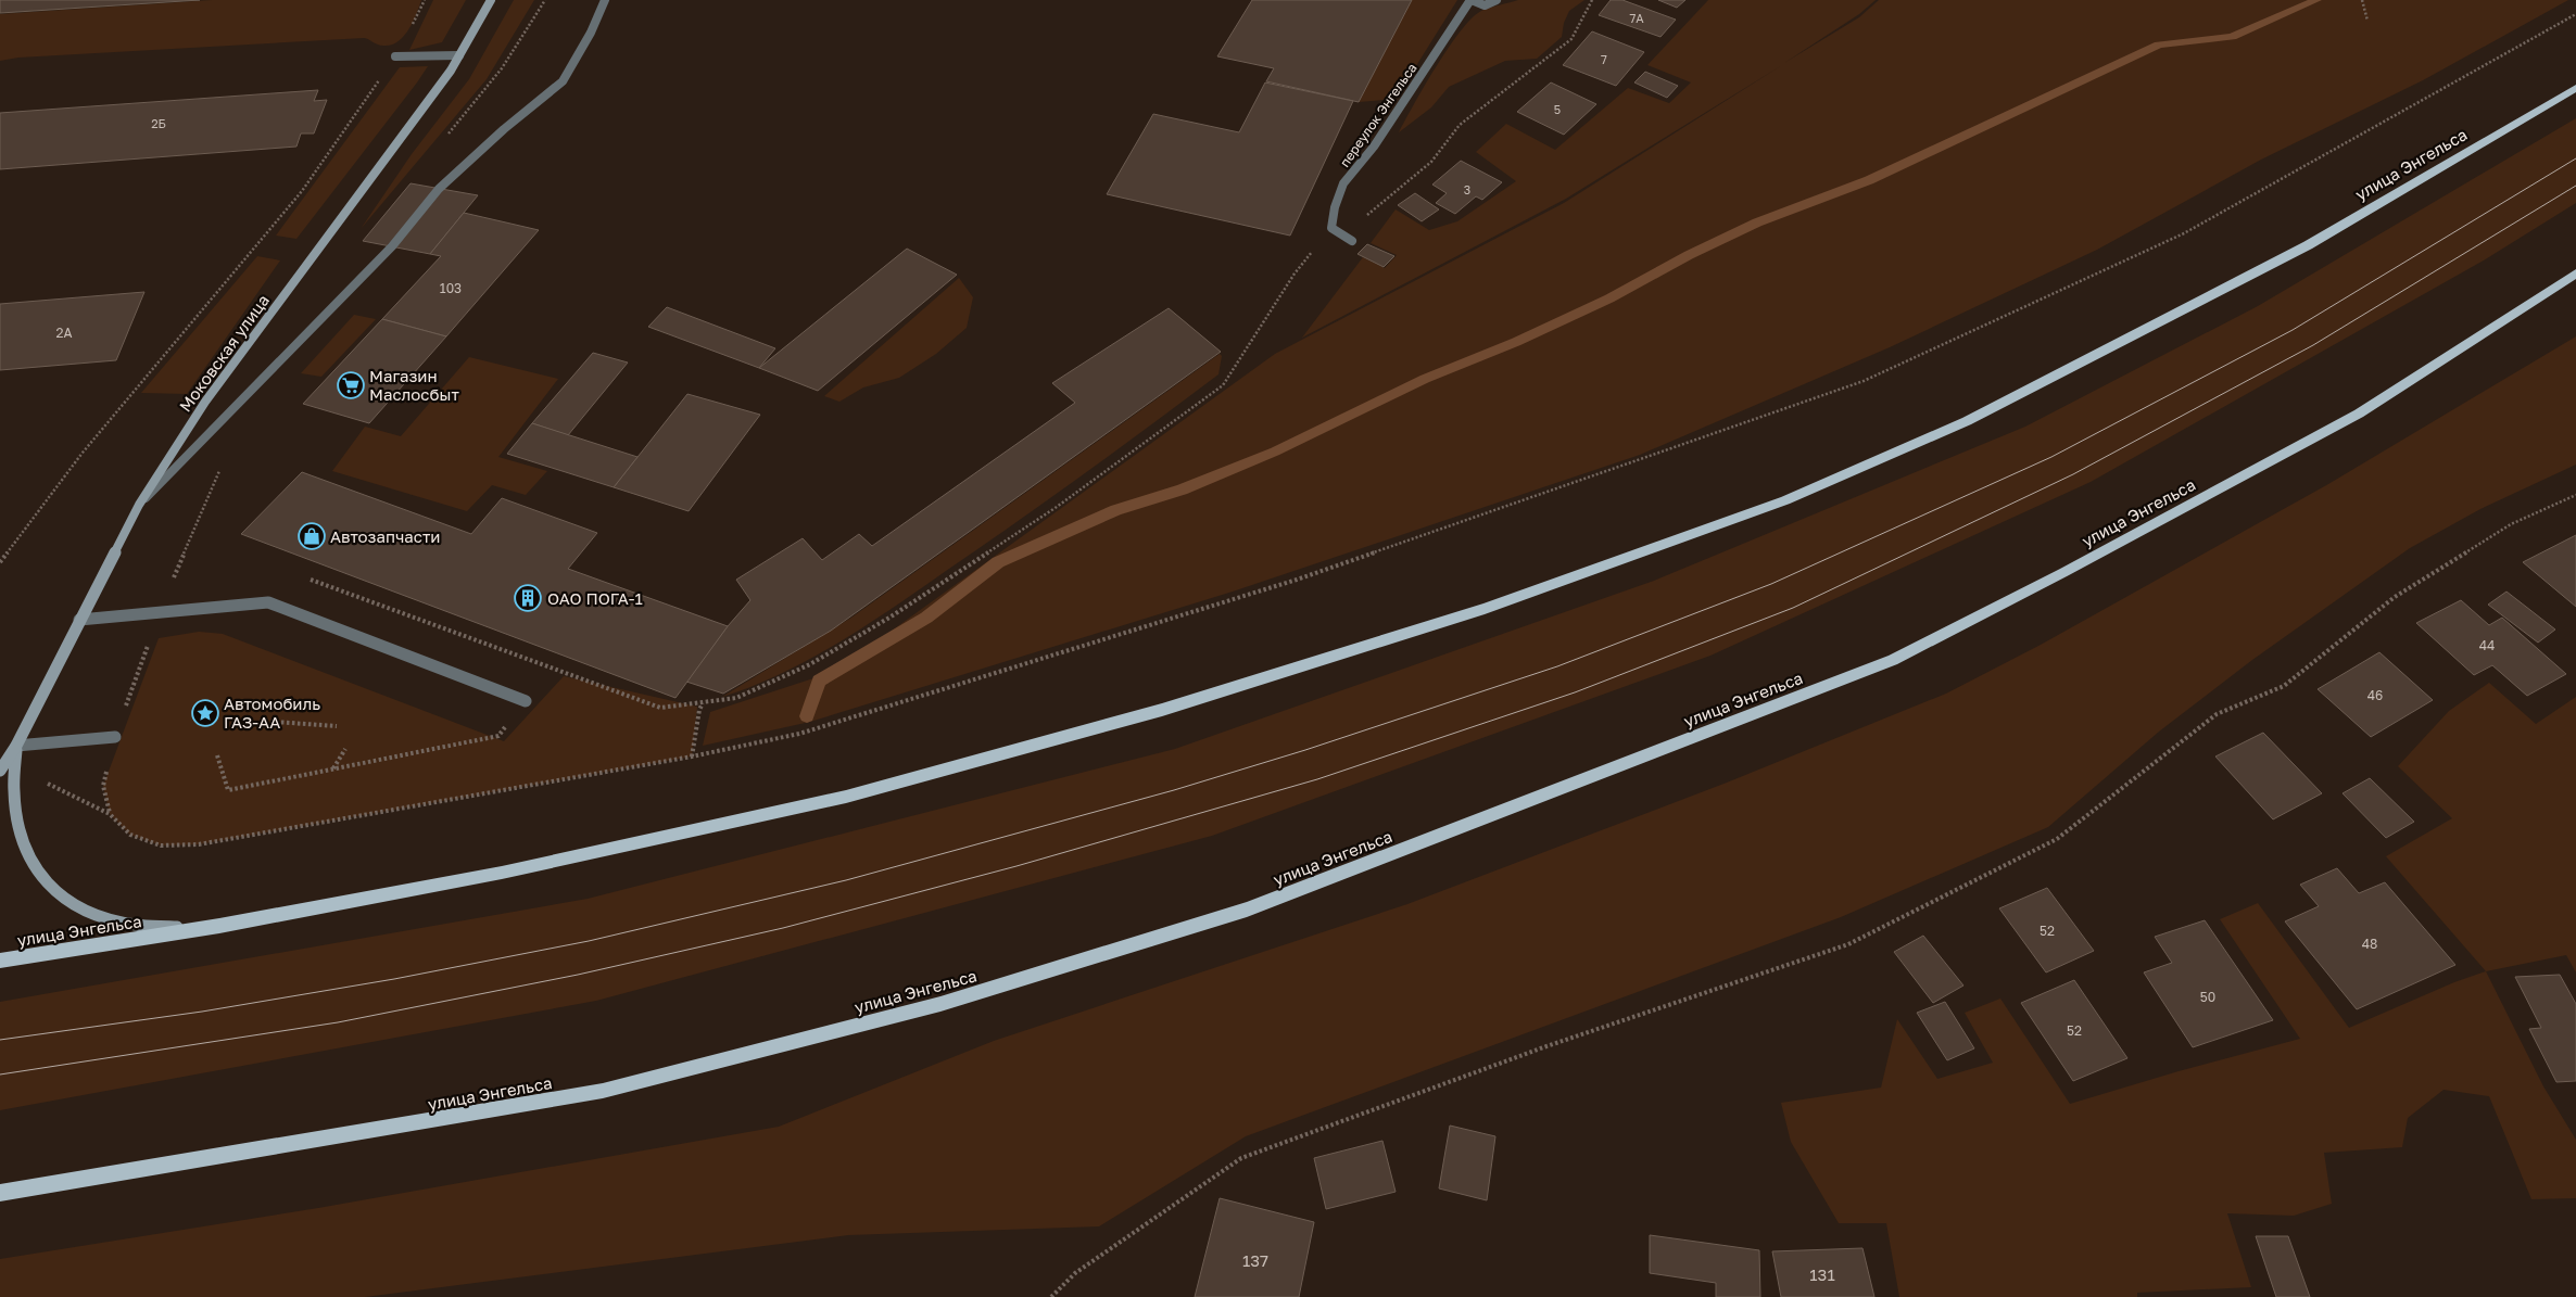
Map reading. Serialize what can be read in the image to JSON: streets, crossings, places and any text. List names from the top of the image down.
{
  "streets": {
    "main road": ["улица Энгельса"],
    "street": ["переулок Энгельса", "Моковская улица"]
  },
  "places": {
    "supermarket": ["Магазин Маслосбыт"],
    "shop": ["Автозапчасти"],
    "building": ["ОАО ПОГА-1"],
    "place": ["Автомобиль ГАЗ-АА"]
  },
  "house_numbers": [
    "7А",
    "7",
    "5",
    "2Б",
    "3",
    "103",
    "2А",
    "44",
    "46",
    "52",
    "48",
    "50",
    "52",
    "137",
    "131"
  ]
}
